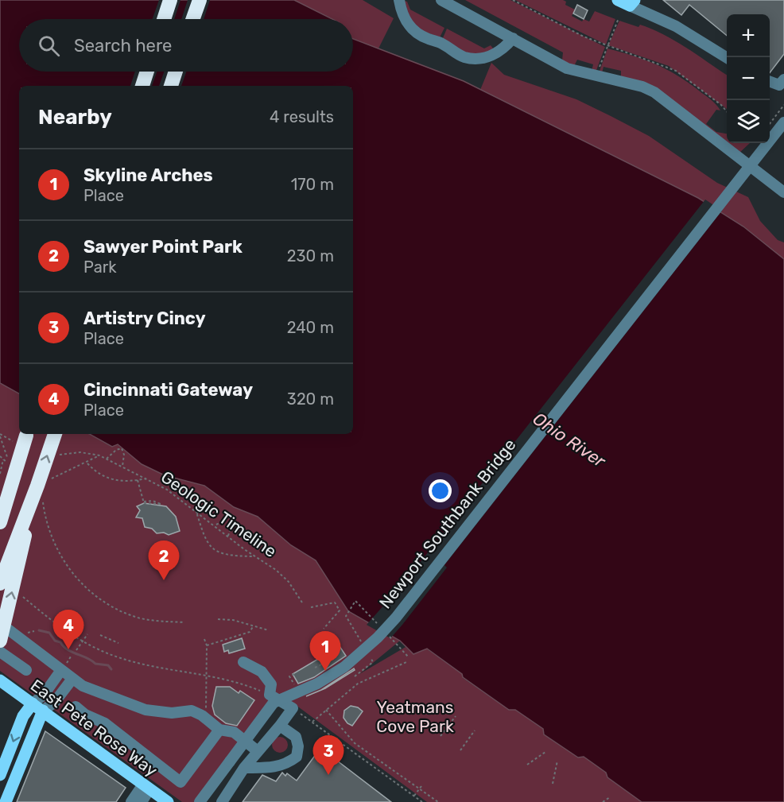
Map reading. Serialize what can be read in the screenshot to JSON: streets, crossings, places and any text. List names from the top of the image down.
{
  "streets": {
    "main road": ["East Pete Rose Way"],
    "street": ["Newport Southbank Bridge"],
    "path": ["Geologic Timeline"]
  },
  "water": ["Ohio River"],
  "parks": ["Yeatmans Cove Park"],
  "page": {
    "map_buttons": ["+", "−"],
    "search": "Search here",
    "heading": ["Nearby", "4 results"],
    "list": [
      {
        "mark": "1",
        "name": "Skyline Arches",
        "note": "Place",
        "value": "170 m"
      },
      {
        "mark": "2",
        "name": "Sawyer Point Park",
        "note": "Park",
        "value": "230 m"
      },
      {
        "mark": "3",
        "name": "Artistry Cincy",
        "note": "Place",
        "value": "240 m"
      },
      {
        "mark": "4",
        "name": "Cincinnati Gateway",
        "note": "Place",
        "value": "320 m"
      }
    ],
    "pins": [
      "2",
      "4",
      "1",
      "3"
    ]
  }
}
